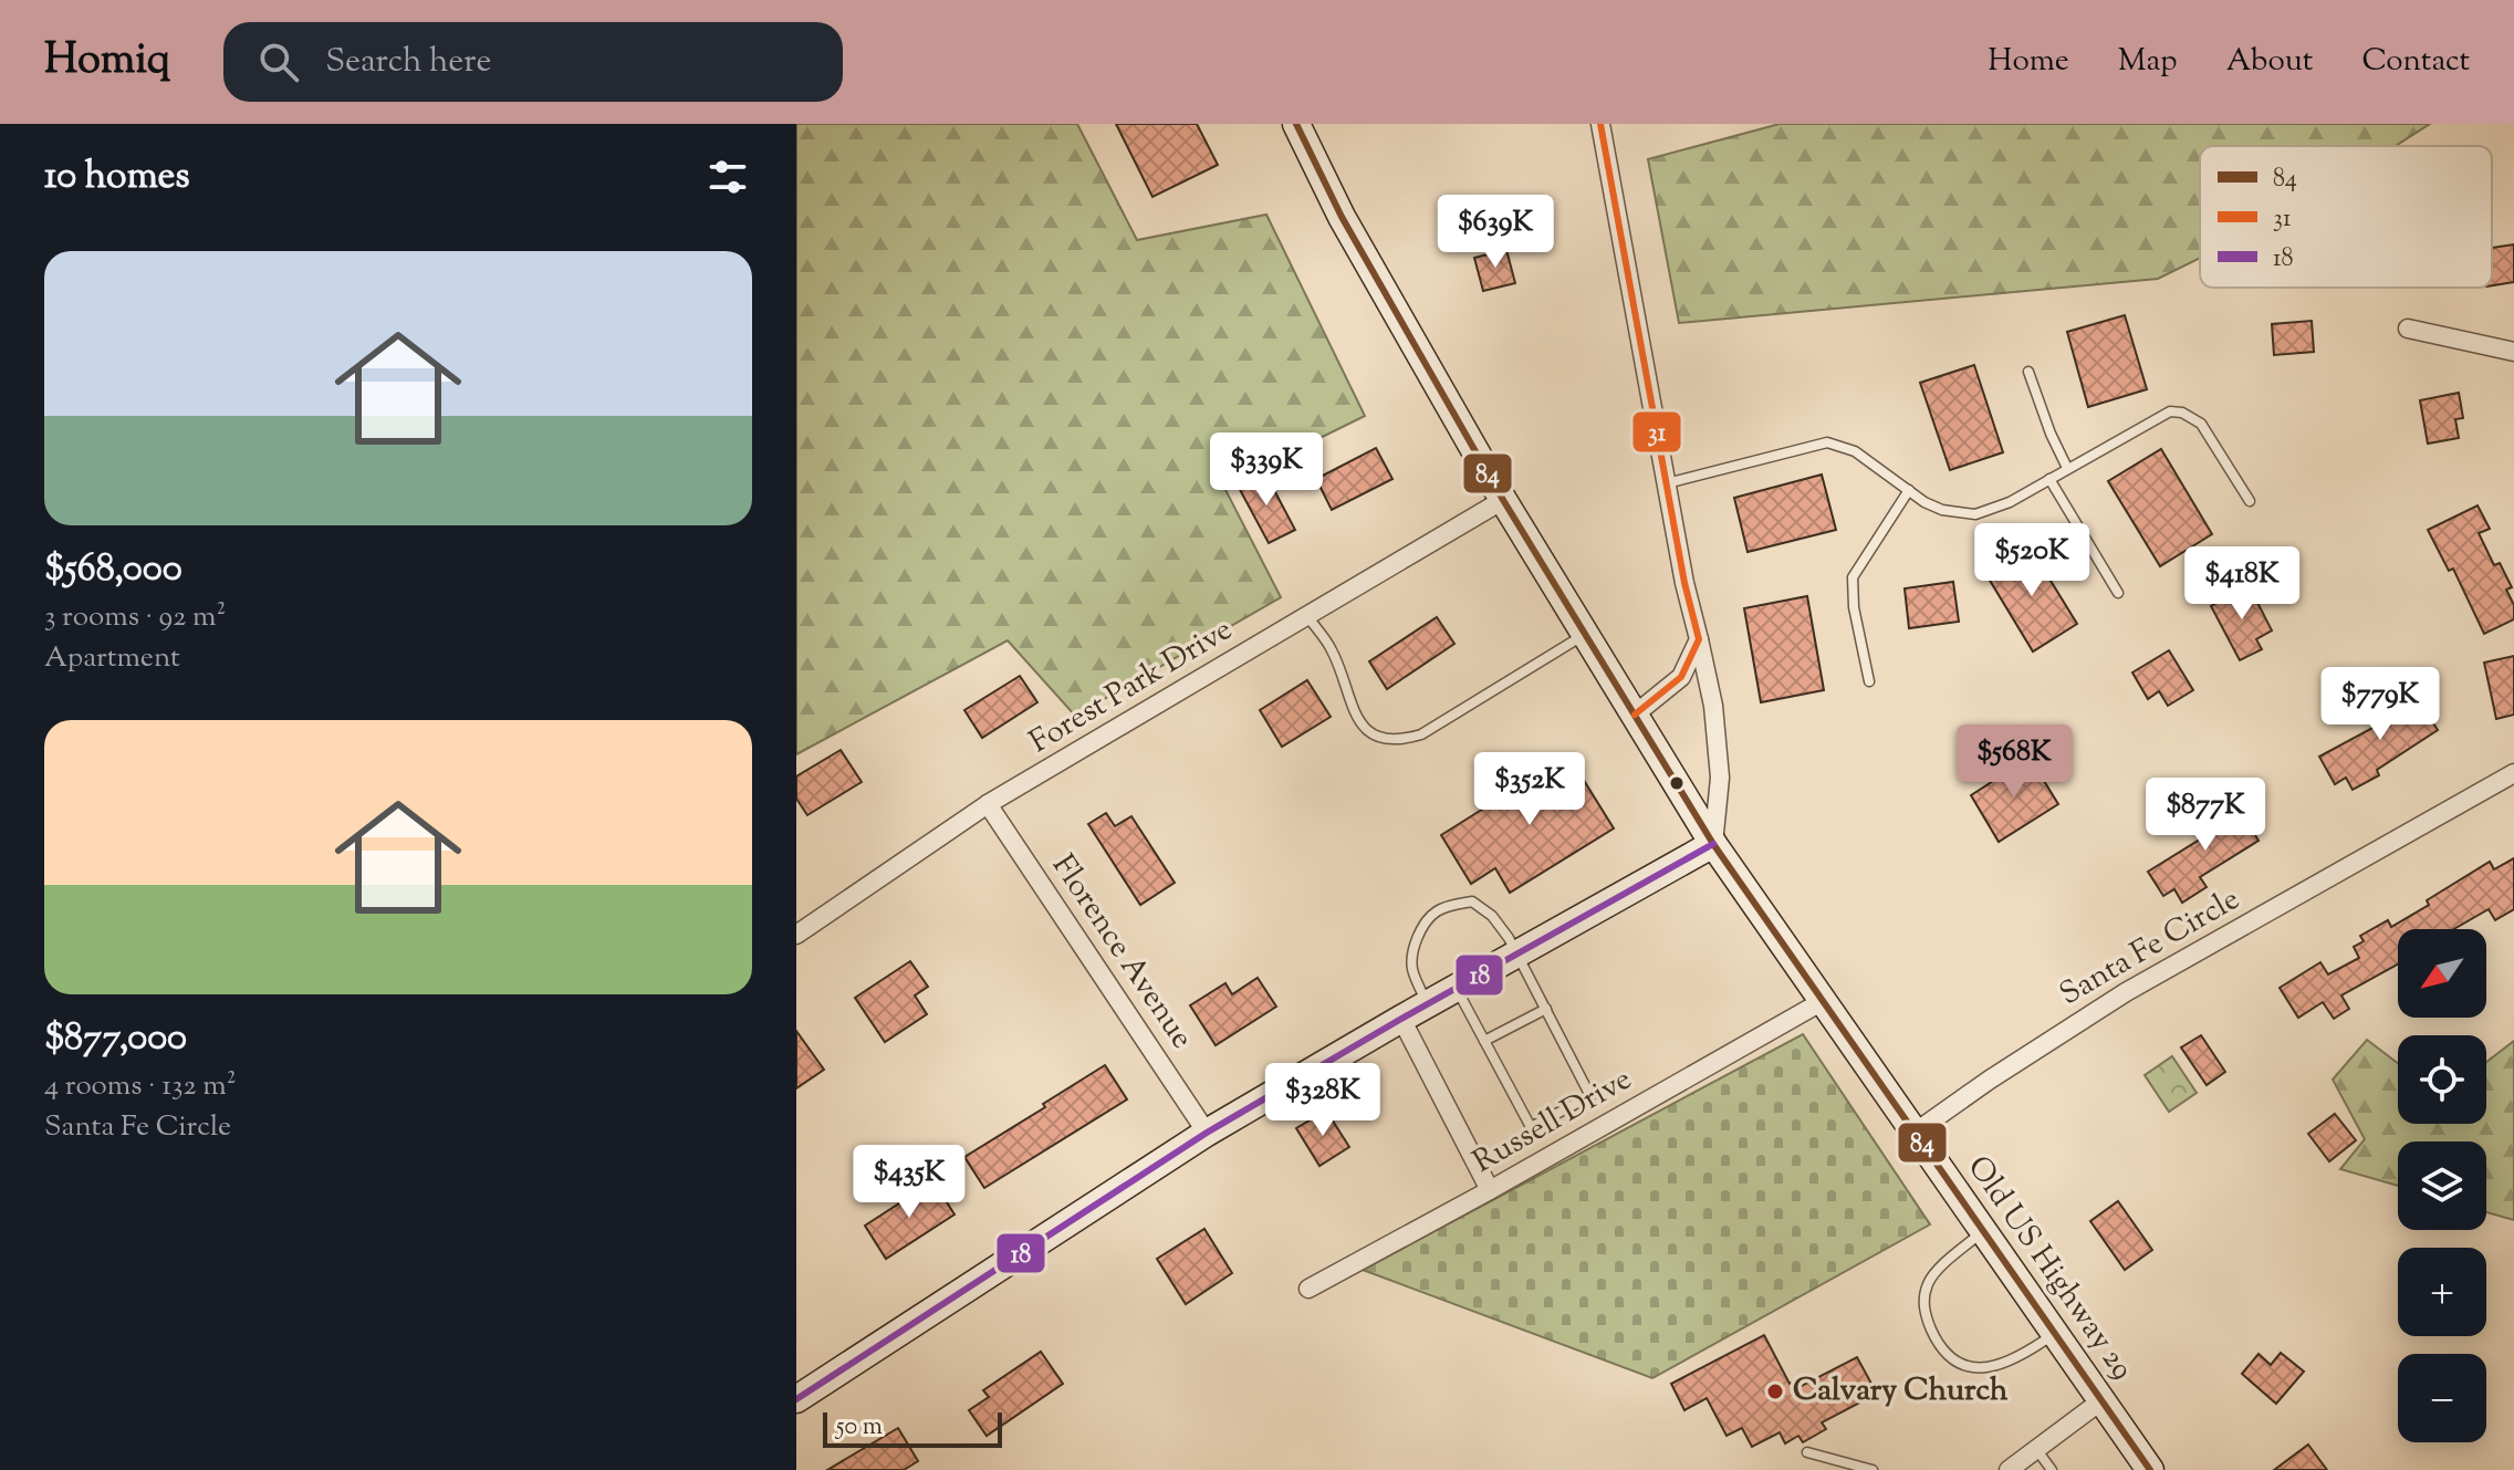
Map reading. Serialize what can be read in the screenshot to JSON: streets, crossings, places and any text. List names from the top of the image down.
{
  "streets": {
    "main road": ["Old US Highway 29"],
    "street": [
      "Forest Park Drive",
      "Santa Fe Circle",
      "Florence Avenue",
      "Russell Drive"
    ]
  },
  "crossings": [
    ["Forest Park Drive", "Florence Avenue"],
    ["Forest Park Drive", "Old US Highway 29"],
    ["Santa Fe Circle", "Old US Highway 29"],
    ["Russell Drive", "Old US Highway 29"]
  ],
  "places": ["Calvary Church"],
  "lines": ["transit line 84", "transit line 31", "transit line 18"],
  "legend": ["84", "31", "18"],
  "scale_bar": "50 m",
  "north": "bottom left",
  "page": {
    "header": "Homiq",
    "search": "Search here",
    "nav": [
      "Home",
      "Map",
      "About",
      "Contact"
    ],
    "heading": "10 homes",
    "price": [
      "$639K",
      "$339K",
      "$520K",
      "$418K",
      "$779K",
      "$568K",
      "$352K",
      "$877K",
      "$328K",
      "$435K"
    ],
    "list": [
      {
        "name": "$568,000",
        "note": "3 rooms · 92 m² · Apartment"
      },
      {
        "name": "$877,000",
        "note": "4 rooms · 132 m² · Santa Fe Circle"
      }
    ],
    "map_buttons": ["+", "−"],
    "scale": "50 m"
  }
}
